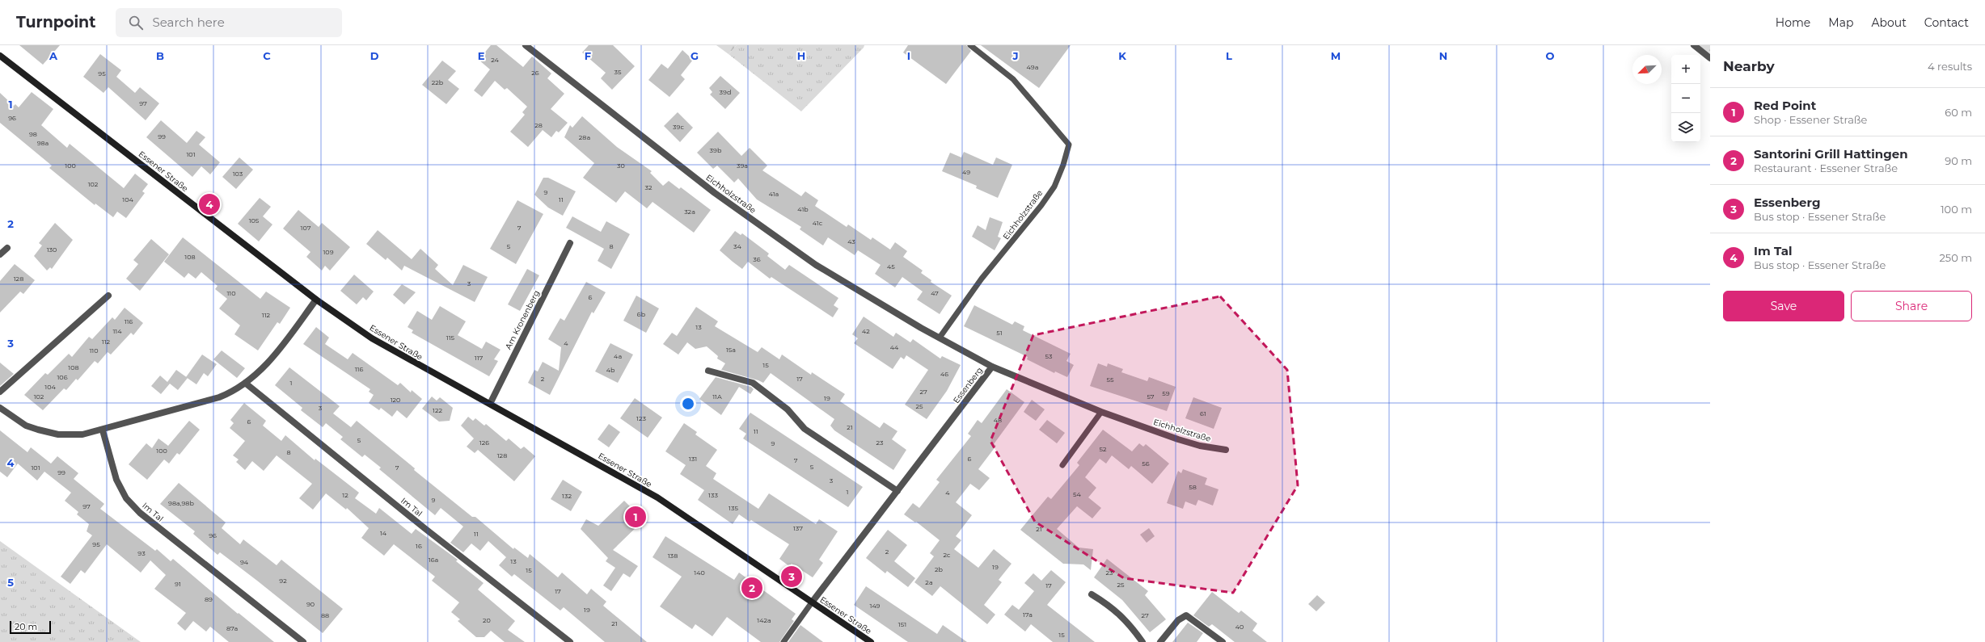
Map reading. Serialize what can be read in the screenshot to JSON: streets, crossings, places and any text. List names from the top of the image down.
{
  "streets": {
    "street": [
      "Essener Straße",
      "Eichholzstraße",
      "Am Kronenberg",
      "Essenberg",
      "Im Tal"
    ]
  },
  "crossings": [
    ["Essener Straße", "Am Kronenberg"],
    ["Essener Straße", "Essenberg"],
    ["Eichholzstraße", "Essenberg"]
  ],
  "house_numbers": [
    "24",
    "49a",
    "35",
    "26",
    "95",
    "22b",
    "39d",
    "97",
    "96",
    "28",
    "39c",
    "98",
    "99",
    "28a",
    "98a",
    "39b",
    "101",
    "100",
    "30",
    "39a",
    "49",
    "103",
    "102",
    "32",
    "9",
    "41a",
    "104",
    "11",
    "41b",
    "32a",
    "105",
    "41c",
    "107",
    "7",
    "43",
    "5",
    "8",
    "34",
    "130",
    "109",
    "108",
    "36",
    "45",
    "128",
    "3",
    "110",
    "47",
    "6",
    "6b",
    "112",
    "116",
    "13",
    "114",
    "42",
    "51",
    "115",
    "112",
    "4",
    "44",
    "15a",
    "110",
    "4a",
    "53",
    "117",
    "15",
    "108",
    "116",
    "4b",
    "46",
    "106",
    "2",
    "17",
    "55",
    "1",
    "104",
    "27",
    "59",
    "102",
    "11A",
    "57",
    "19",
    "120",
    "25",
    "3",
    "122",
    "61",
    "123",
    "48",
    "6",
    "21",
    "11",
    "5",
    "126",
    "23",
    "9",
    "52",
    "100",
    "8",
    "128",
    "131",
    "6",
    "7",
    "56",
    "5",
    "101",
    "7",
    "99",
    "3",
    "58",
    "1",
    "4",
    "54",
    "12",
    "133",
    "132",
    "9",
    "98a,98b",
    "97",
    "135",
    "137",
    "21",
    "14",
    "11",
    "96",
    "95",
    "16",
    "2",
    "93",
    "2c",
    "138",
    "16a",
    "13",
    "94",
    "19",
    "2b",
    "15",
    "140",
    "23",
    "92",
    "2a",
    "91",
    "25",
    "17",
    "17",
    "89",
    "90",
    "149",
    "19",
    "17a",
    "88",
    "27",
    "20",
    "142a",
    "21",
    "151",
    "40",
    "87a",
    "15"
  ],
  "scale_bar": "20 m",
  "north": "bottom left",
  "page": {
    "header": "Turnpoint",
    "search": "Search here",
    "nav": [
      "Home",
      "Map",
      "About",
      "Contact"
    ],
    "heading": ["Nearby", "4 results"],
    "map_buttons": ["+", "−"],
    "list": [
      {
        "mark": "1",
        "name": "Red Point",
        "note": "Shop · Essener Straße",
        "value": "60 m"
      },
      {
        "mark": "2",
        "name": "Santorini Grill Hattingen",
        "note": "Restaurant · Essener Straße",
        "value": "90 m"
      },
      {
        "mark": "3",
        "name": "Essenberg",
        "note": "Bus stop · Essener Straße",
        "value": "100 m"
      },
      {
        "mark": "4",
        "name": "Im Tal",
        "note": "Bus stop · Essener Straße",
        "value": "250 m"
      }
    ],
    "pins": [
      "4",
      "1",
      "3",
      "2"
    ],
    "buttons": ["Save", "Share"],
    "scale": "20 m"
  },
  "grid": {
    "columns": [
      "A",
      "B",
      "C",
      "D",
      "E",
      "F",
      "G",
      "H",
      "I",
      "J",
      "K",
      "L",
      "M",
      "N",
      "O"
    ],
    "rows": [
      "1",
      "2",
      "3",
      "4",
      "5"
    ]
  }
}
